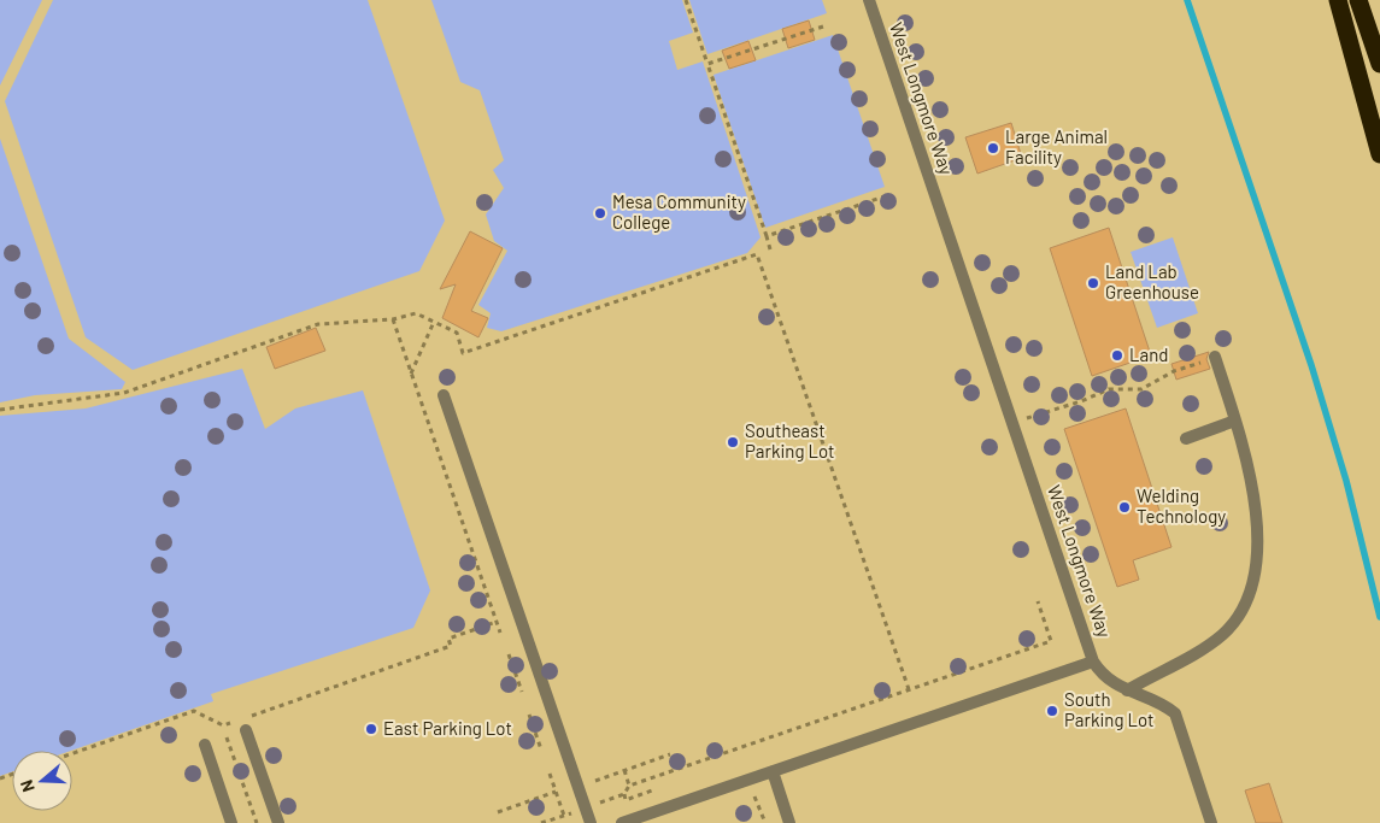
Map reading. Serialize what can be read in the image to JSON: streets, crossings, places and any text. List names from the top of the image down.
{
  "streets": {
    "lane": ["West Longmore Way"]
  },
  "places": [
    "Large Animal Facility",
    "Mesa Community College",
    "Land Lab Greenhouse",
    "Land",
    "Southeast Parking Lot",
    "Welding Technology",
    "South Parking Lot",
    "East Parking Lot"
  ],
  "north": "left"
}
